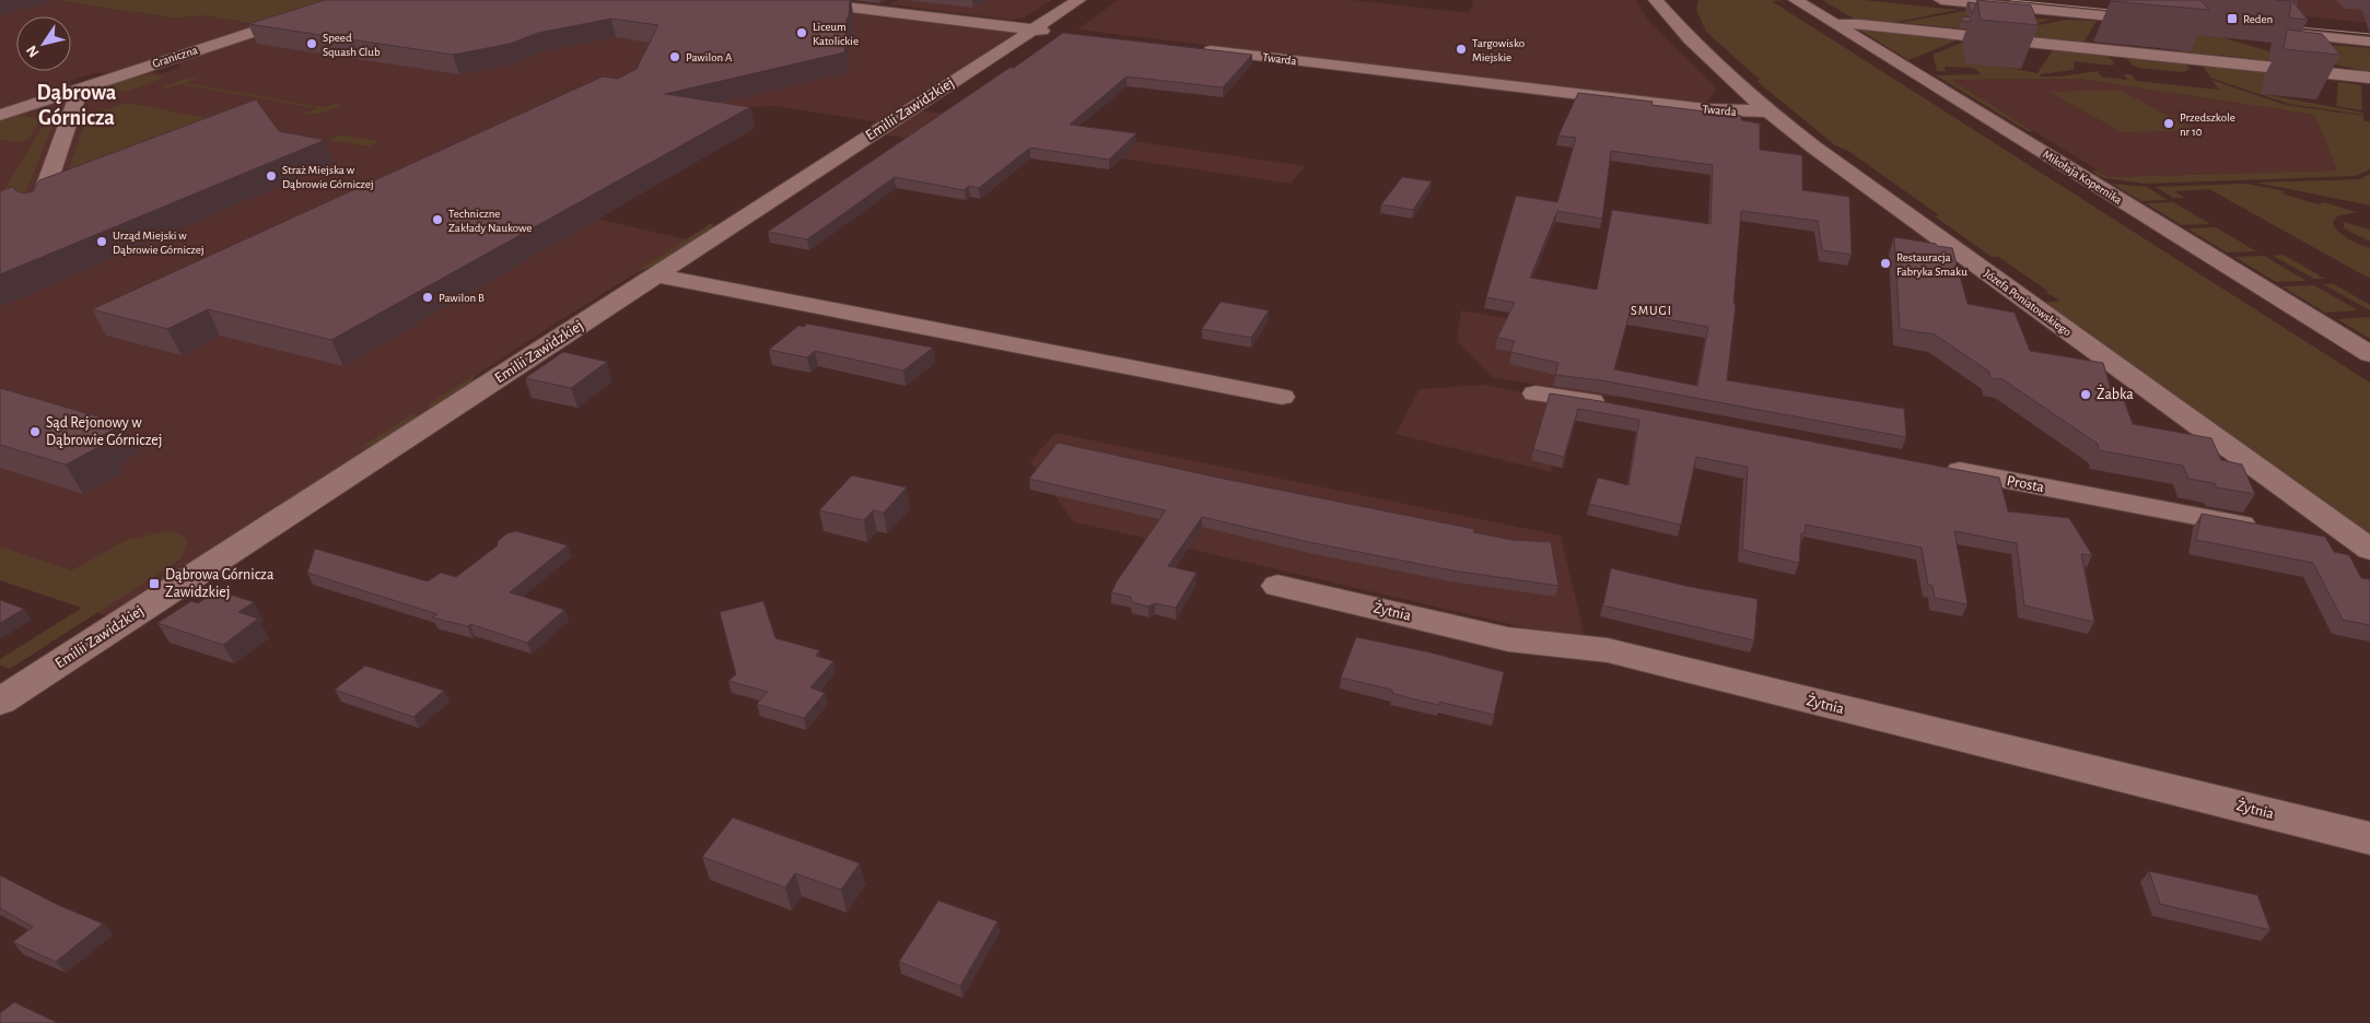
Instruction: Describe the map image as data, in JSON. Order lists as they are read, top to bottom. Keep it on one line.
{"streets":{"street":["Graniczna","Twarda","Emilii Zawidzkiej","Mikołaja Kopernika","Józefa Poniatowskiego","Prosta","Żytnia"]},"crossings":[["Twarda","Józefa Poniatowskiego"]],"districts":["Dąbrowa Górnicza","SMUGI"],"places":{"transit":["Reden","Dąbrowa Górnicza Zawidzkiej"],"other":["Liceum Katolickie","Speed Squash Club","Targowisko Miejskie","Pawilon A","Przedszkole nr 10","Straż Miejska w Dąbrowie Górniczej","Techniczne Zakłady Naukowe","Urząd Miejski w Dąbrowie Górniczej","Restauracja Fabryka Smaku","Pawilon B","Żabka","Sąd Rejonowy w Dąbrowie Górniczej"]},"north":"bottom left"}
